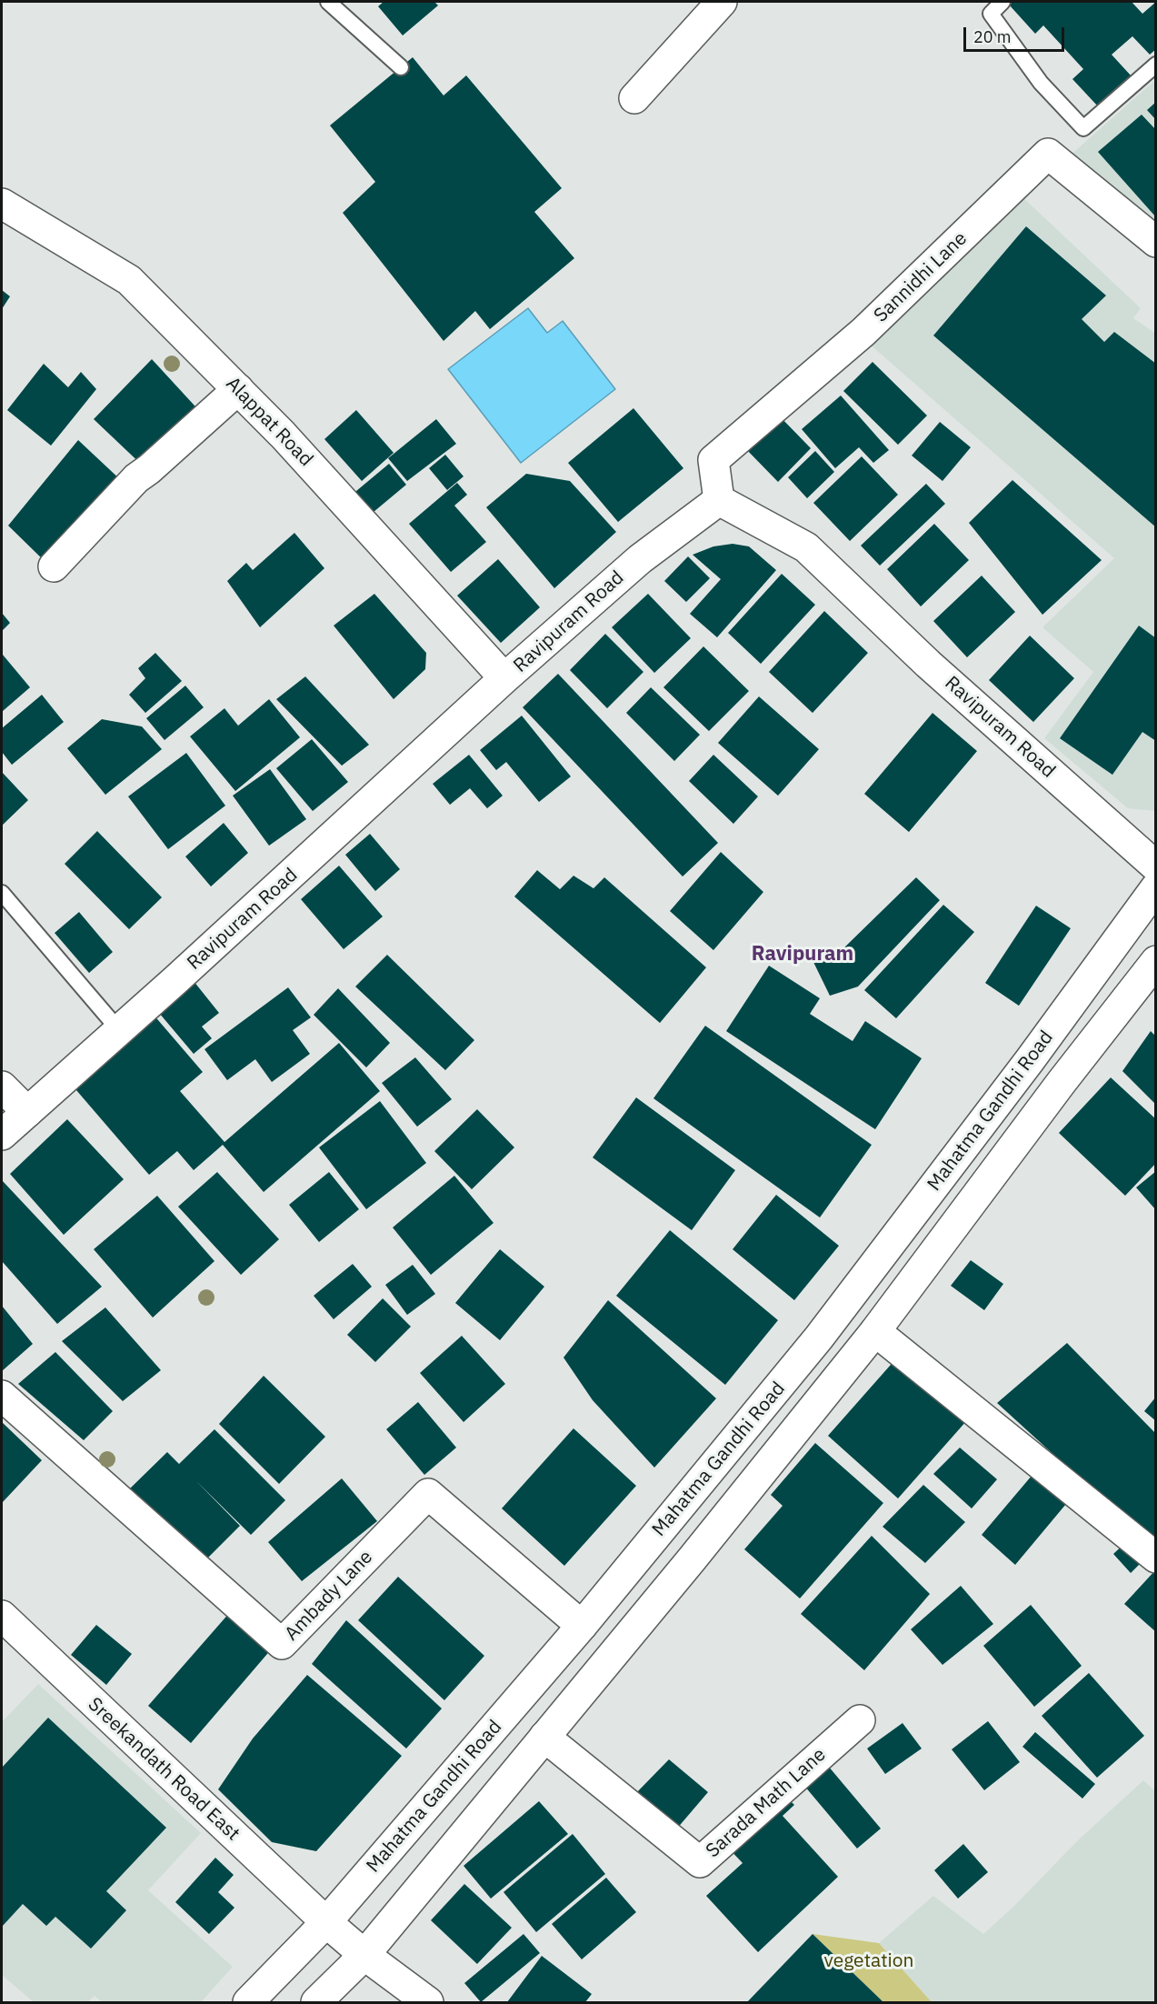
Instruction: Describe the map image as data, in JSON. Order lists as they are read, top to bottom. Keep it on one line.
{"streets":{"main road":["Sannidhi Lane","Alappat Road","Ravipuram Road","Mahatma Gandhi Road","Ambady Lane","Sreekandath Road East","Sarada Math Lane"]},"crossings":[["Sannidhi Lane","Ravipuram Road"],["Alappat Road","Ravipuram Road"],["Mahatma Gandhi Road","Ambady Lane"],["Mahatma Gandhi Road","Sreekandath Road East"],["Mahatma Gandhi Road","Sarada Math Lane"]],"districts":["Ravipuram"],"parks":["vegetation"],"scale_bar":"20 m"}
